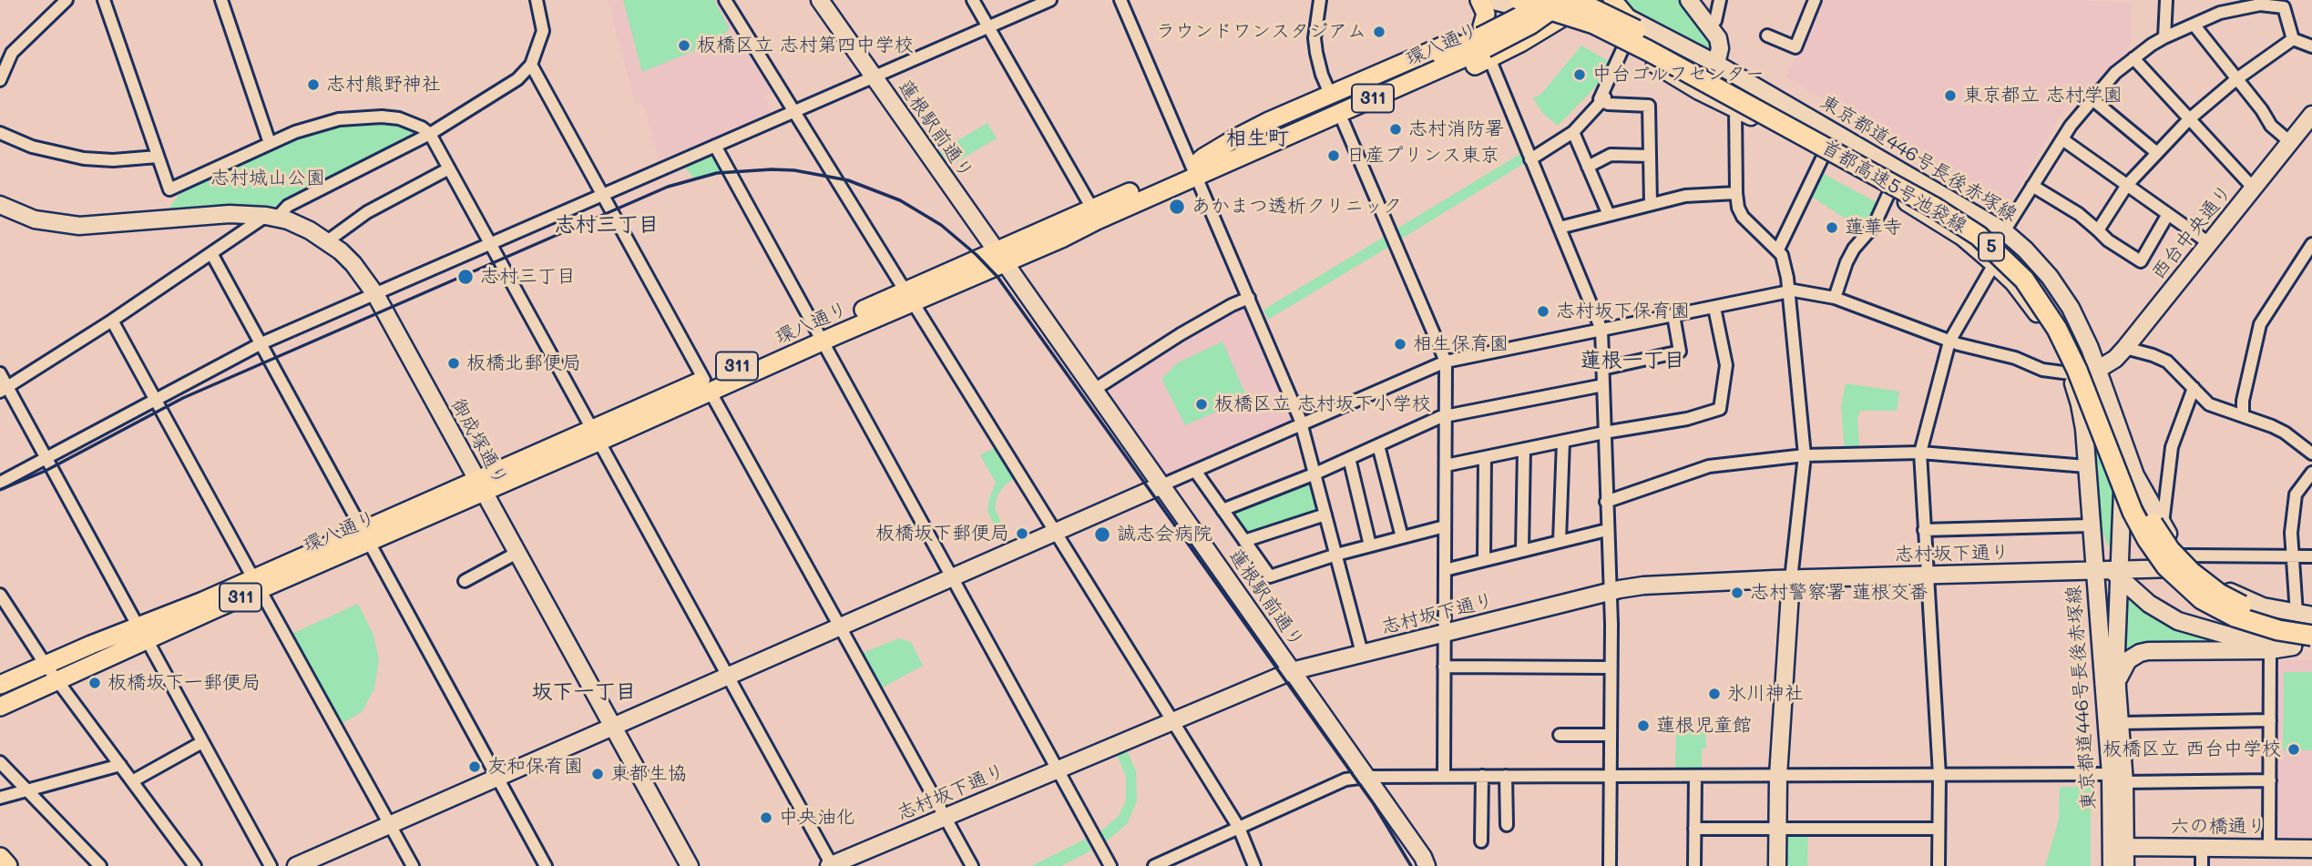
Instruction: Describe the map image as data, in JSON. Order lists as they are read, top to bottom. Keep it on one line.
{"streets":{"highway":["首都高速5号池袋線","5"],"main road":["環八通り","311"],"street":["蓮根駅前通り","東京都道446号長後赤塚線","西台中央通り","御成塚通り","志村坂下通り","六の橋通り"]},"crossings":[["環八通り","蓮根駅前通り"],["環八通り","御成塚通り"],["蓮根駅前通り","志村坂下通り"],["東京都道446号長後赤塚線","首都高速5号池袋線"],["東京都道446号長後赤塚線","西台中央通り"],["東京都道446号長後赤塚線","志村坂下通り"],["東京都道446号長後赤塚線","六の橋通り"]],"districts":["相生町","志村三丁目","蓮根一丁目","坂下一丁目"],"parks":["志村城山公園"],"places":["ラウンドワンスタジアム","板橋区立 志村第四中学校","中台ゴルフセンター","志村熊野神社","東京都立 志村学園","志村消防署","日産プリンス東京","あかまつ透析クリニック","蓮華寺","志村三丁目","志村坂下保育園","相生保育園","板橋北郵便局","板橋区立 志村坂下小学校","板橋坂下郵便局","誠志会病院","志村警察署 蓮根交番","板橋坂下一郵便局","氷川神社","蓮根児童館","板橋区立 西台中学校","友和保育園","東都生協","中央油化"]}
